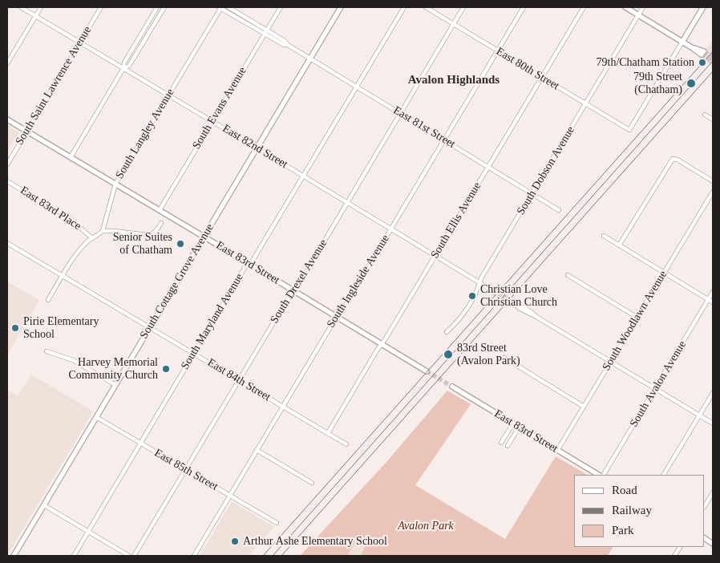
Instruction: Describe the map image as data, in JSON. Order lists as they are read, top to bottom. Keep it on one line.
{"streets":{"main road":["East 83rd Street","South Cottage Grove Avenue"],"street":["East 80th Street","South Saint Lawrence Avenue","South Evans Avenue","East 81st Street","South Langley Avenue","East 82nd Street","South Dobson Avenue","East 83rd Place","South Ellis Avenue","South Drexel Avenue","South Ingleside Avenue","South Woodlawn Avenue","South Maryland Avenue","East 84th Street","South Avalon Avenue","East 85th Street"]},"crossings":[["East 80th Street","South Dobson Avenue"],["East 80th Street","South Ellis Avenue"],["East 80th Street","South Drexel Avenue"],["East 80th Street","South Ingleside Avenue"],["South Saint Lawrence Avenue","East 82nd Street"],["South Saint Lawrence Avenue","East 83rd Street"],["South Evans Avenue","East 81st Street"],["South Evans Avenue","East 82nd Street"],["South Evans Avenue","East 83rd Street"],["East 81st Street","South Langley Avenue"],["East 81st Street","South Dobson Avenue"],["East 81st Street","South Ellis Avenue"],["East 81st Street","South Cottage Grove Avenue"],["East 81st Street","South Drexel Avenue"],["East 81st Street","South Ingleside Avenue"],["East 81st Street","South Maryland Avenue"],["South Langley Avenue","East 82nd Street"],["South Langley Avenue","East 83rd Street"],["East 82nd Street","South Dobson Avenue"],["East 82nd Street","South Ellis Avenue"],["East 82nd Street","South Cottage Grove Avenue"],["East 82nd Street","South Drexel Avenue"],["East 82nd Street","South Ingleside Avenue"],["East 82nd Street","South Maryland Avenue"],["South Ellis Avenue","East 83rd Street"],["South Ellis Avenue","East 84th Street"],["East 83rd Street","South Cottage Grove Avenue"],["East 83rd Street","South Drexel Avenue"],["East 83rd Street","South Ingleside Avenue"],["East 83rd Street","South Woodlawn Avenue"],["East 83rd Street","South Maryland Avenue"],["South Cottage Grove Avenue","East 84th Street"],["South Cottage Grove Avenue","East 85th Street"],["South Drexel Avenue","East 84th Street"],["South Drexel Avenue","East 85th Street"],["South Ingleside Avenue","East 84th Street"],["South Ingleside Avenue","East 85th Street"],["South Maryland Avenue","East 84th Street"],["South Maryland Avenue","East 85th Street"]],"districts":["Avalon Highlands"],"parks":["Avalon Park"],"places":["79th/Chatham Station","79th Street (Chatham)","Senior Suites of Chatham","Christian Love Christian Church","Pirie Elementary School","83rd Street (Avalon Park)","Harvey Memorial Community Church","Arthur Ashe Elementary School"],"legend":["Road","Railway","Park"]}
